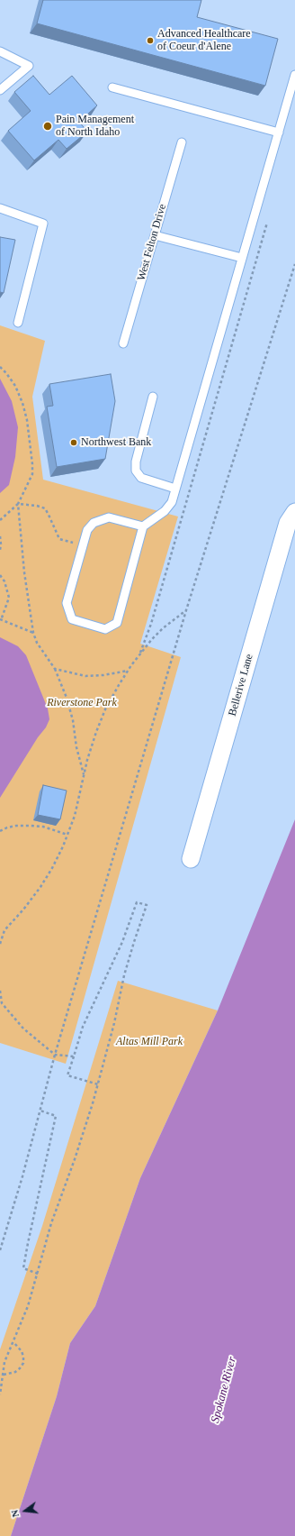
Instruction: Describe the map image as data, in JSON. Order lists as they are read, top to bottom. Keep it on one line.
{"streets":{"street":["Bellerive Lane"],"lane":["West Felton Drive"]},"water":["Spokane River"],"parks":["Riverstone Park","Altas Mill Park"],"places":["Advanced Healthcare of Coeur d'Alene","Pain Management of North Idaho","Northwest Bank"],"north":"left"}
